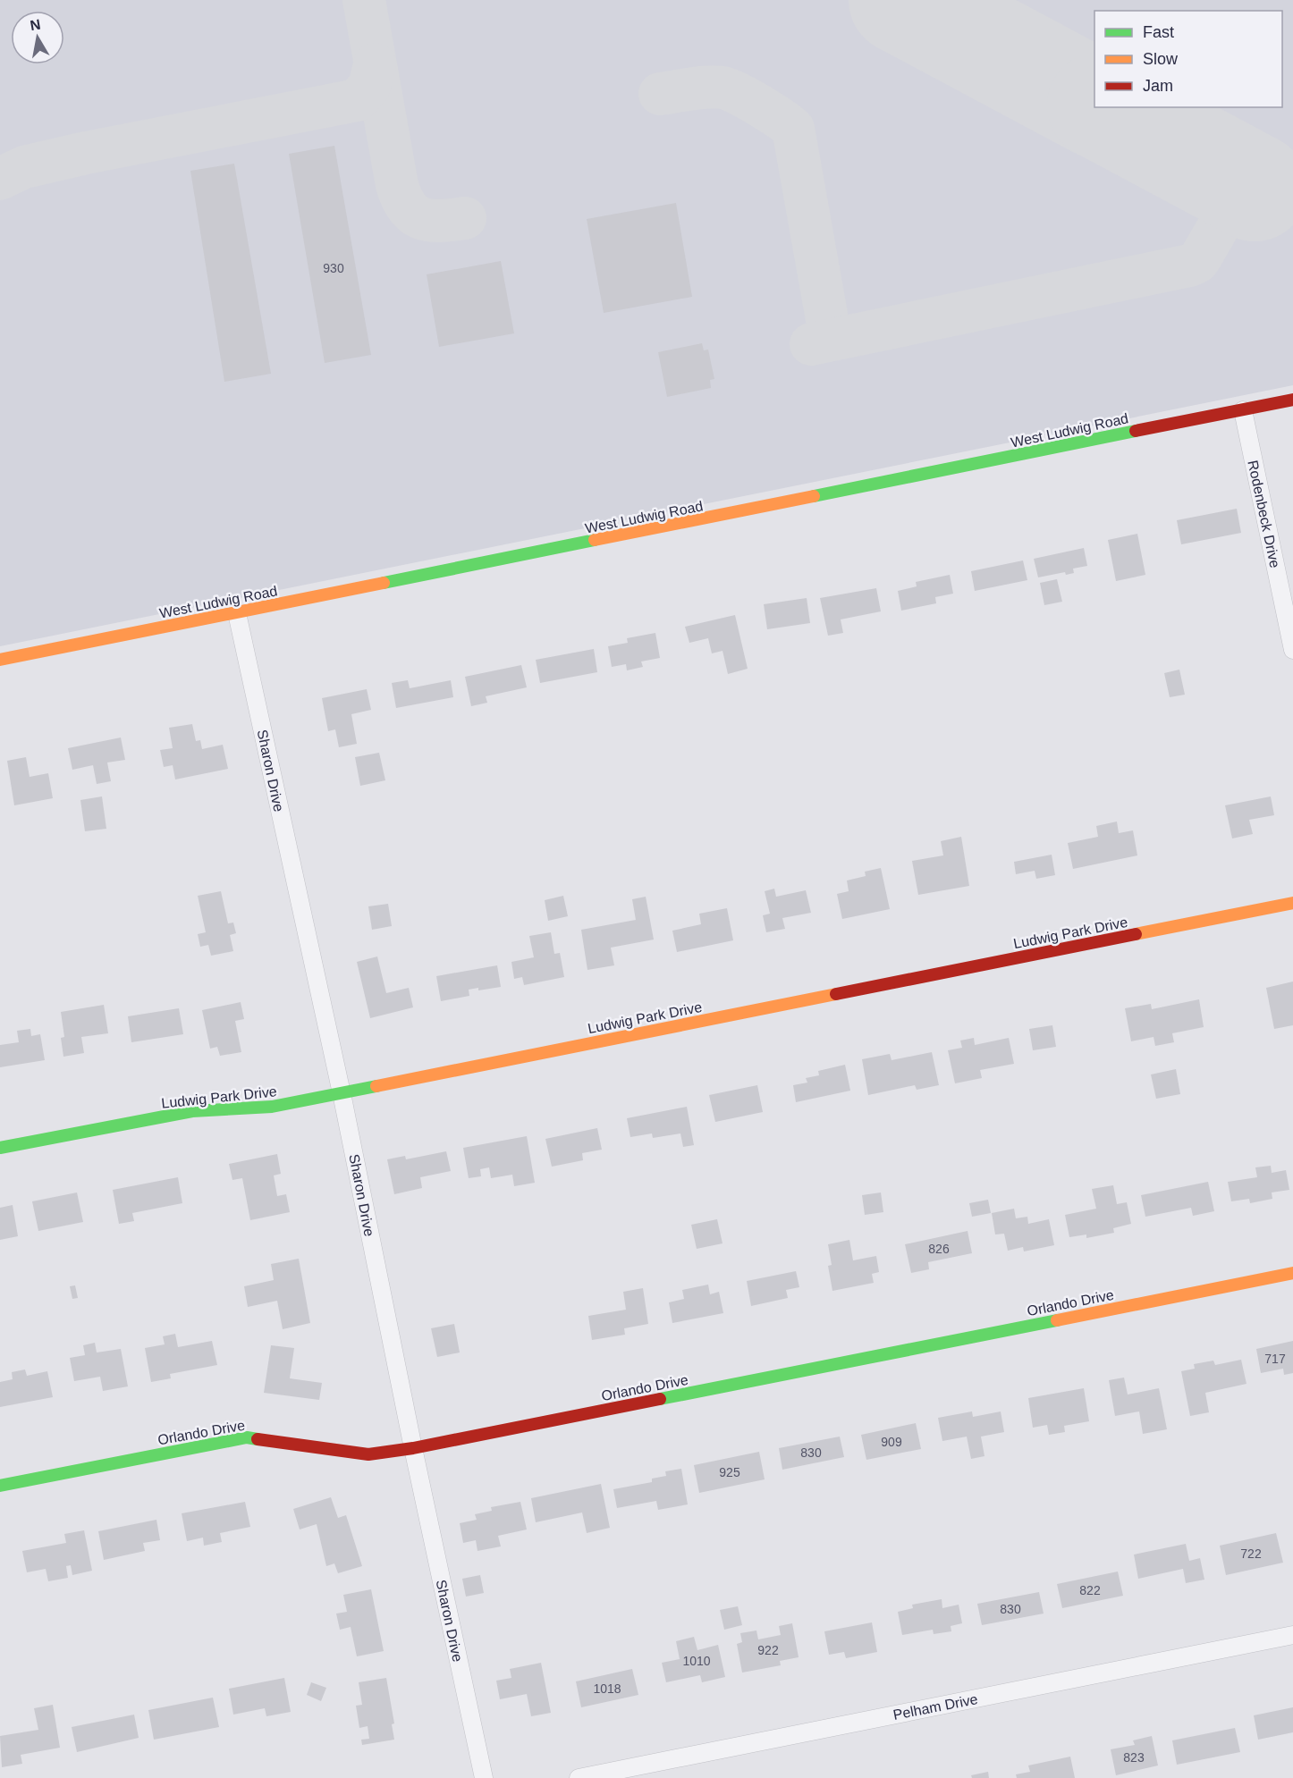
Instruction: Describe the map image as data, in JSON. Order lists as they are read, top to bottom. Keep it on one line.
{"streets":{"street":["West Ludwig Road","Rodenbeck Drive","Sharon Drive","Ludwig Park Drive","Orlando Drive","Pelham Drive"]},"crossings":[["West Ludwig Road","Rodenbeck Drive"],["West Ludwig Road","Sharon Drive"],["Sharon Drive","Ludwig Park Drive"],["Sharon Drive","Orlando Drive"]],"house_numbers":["930","826","717","909","830","925","722","822","830","922","1010","1018","823"],"legend":["Fast","Slow","Jam"],"north":"top"}
